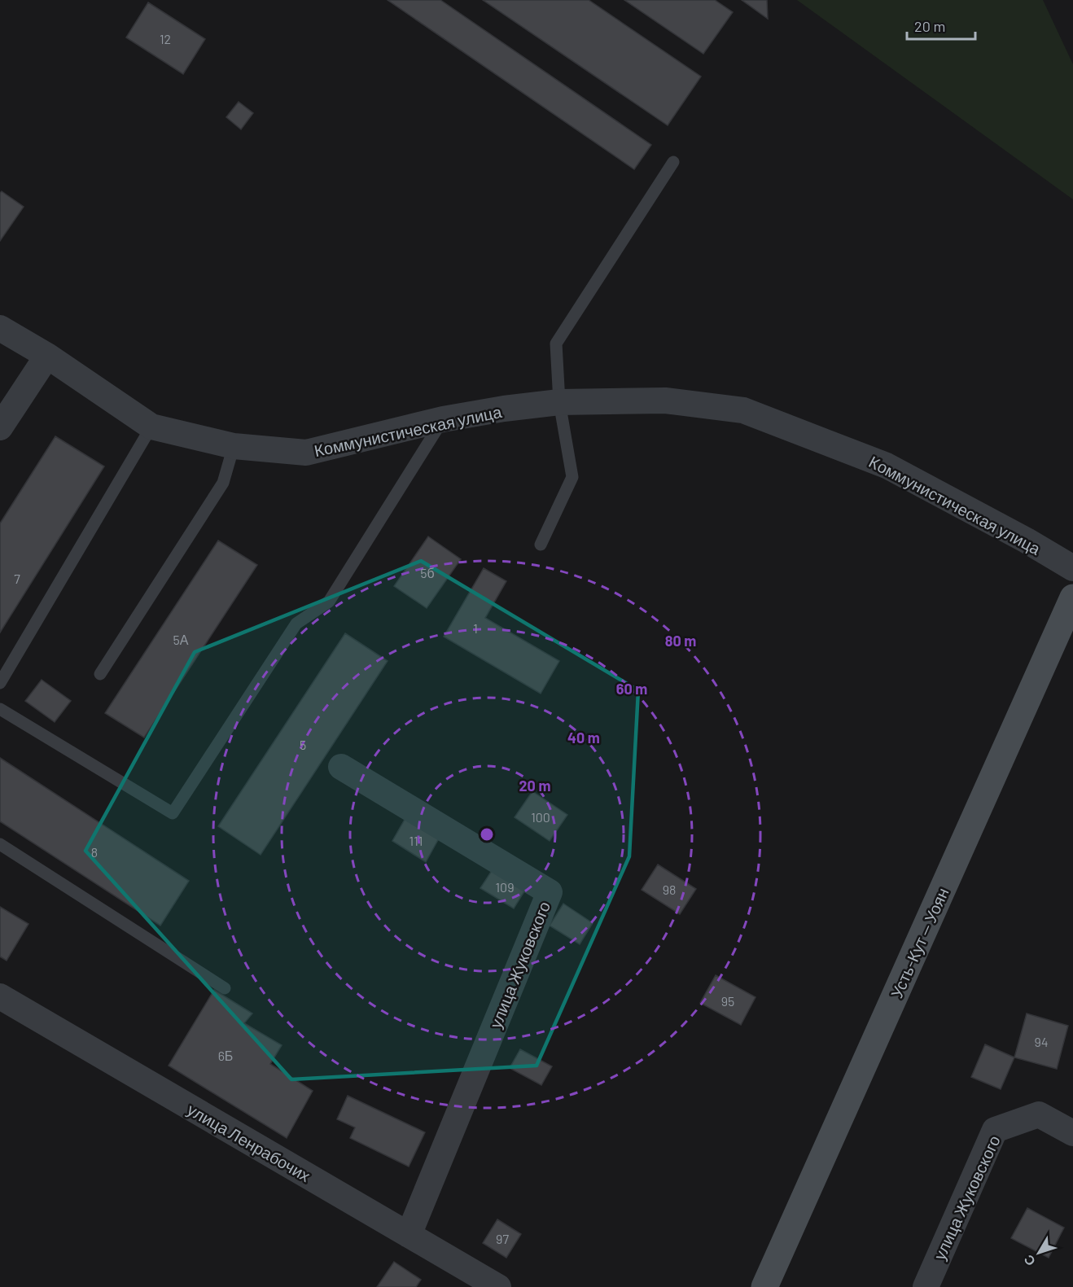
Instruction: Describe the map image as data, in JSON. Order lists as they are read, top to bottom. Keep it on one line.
{"streets":{"main road":["Усть-Кут — Уоян"],"street":["Коммунистическая улица","улица Жуковского","улица Ленрабочих"]},"crossings":[["улица Жуковского","улица Ленрабочих"]],"house_numbers":["12","5б","7","1","5А","5","100","111","8","109","98","95","94","6Б","97"],"scale_bar":"20 m","north":"bottom left","rings":["80 m","60 m","40 m","20 m"]}
